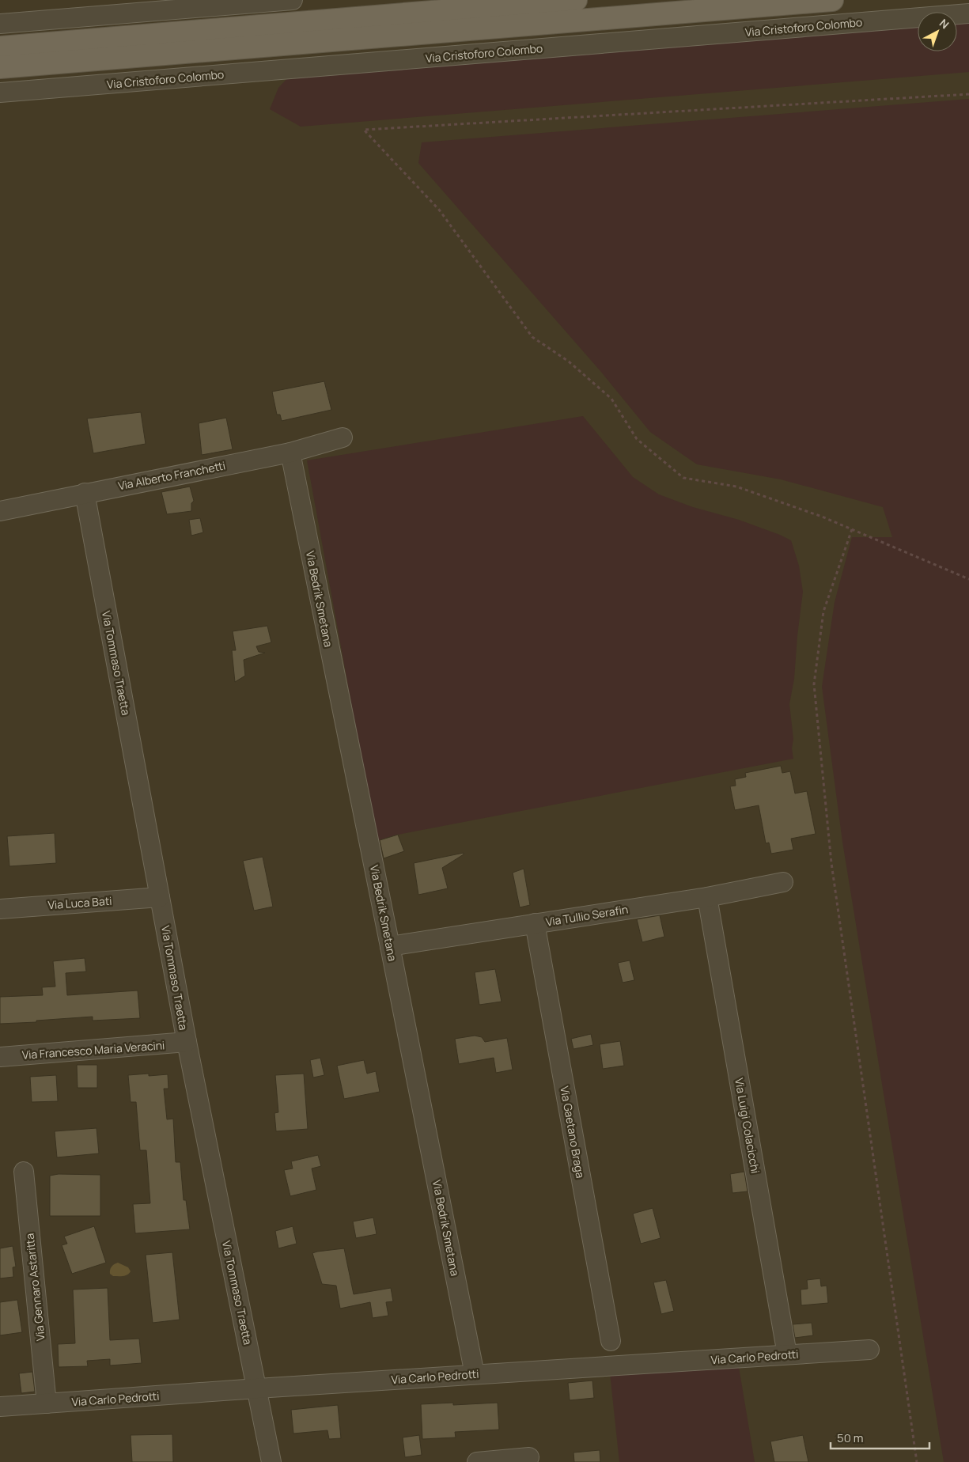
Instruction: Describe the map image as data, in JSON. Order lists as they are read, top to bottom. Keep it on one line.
{"streets":{"street":["Via Cristoforo Colombo","Via Alberto Franchetti","Via Bedrik Smetana","Via Tommaso Traetta","Via Luca Bati","Via Tullio Serafin","Via Francesco Maria Veracini","Via Luigi Colacicchi","Via Gaetano Braga","Via Gennaro Astaritta","Via Carlo Pedrotti"]},"crossings":[["Via Alberto Franchetti","Via Bedrik Smetana"],["Via Alberto Franchetti","Via Tommaso Traetta"],["Via Bedrik Smetana","Via Tullio Serafin"],["Via Bedrik Smetana","Via Carlo Pedrotti"],["Via Tommaso Traetta","Via Luca Bati"],["Via Tommaso Traetta","Via Francesco Maria Veracini"],["Via Tommaso Traetta","Via Carlo Pedrotti"],["Via Tullio Serafin","Via Luigi Colacicchi"],["Via Tullio Serafin","Via Gaetano Braga"],["Via Luigi Colacicchi","Via Carlo Pedrotti"],["Via Gennaro Astaritta","Via Carlo Pedrotti"]],"scale_bar":"50 m","north":"top right"}
